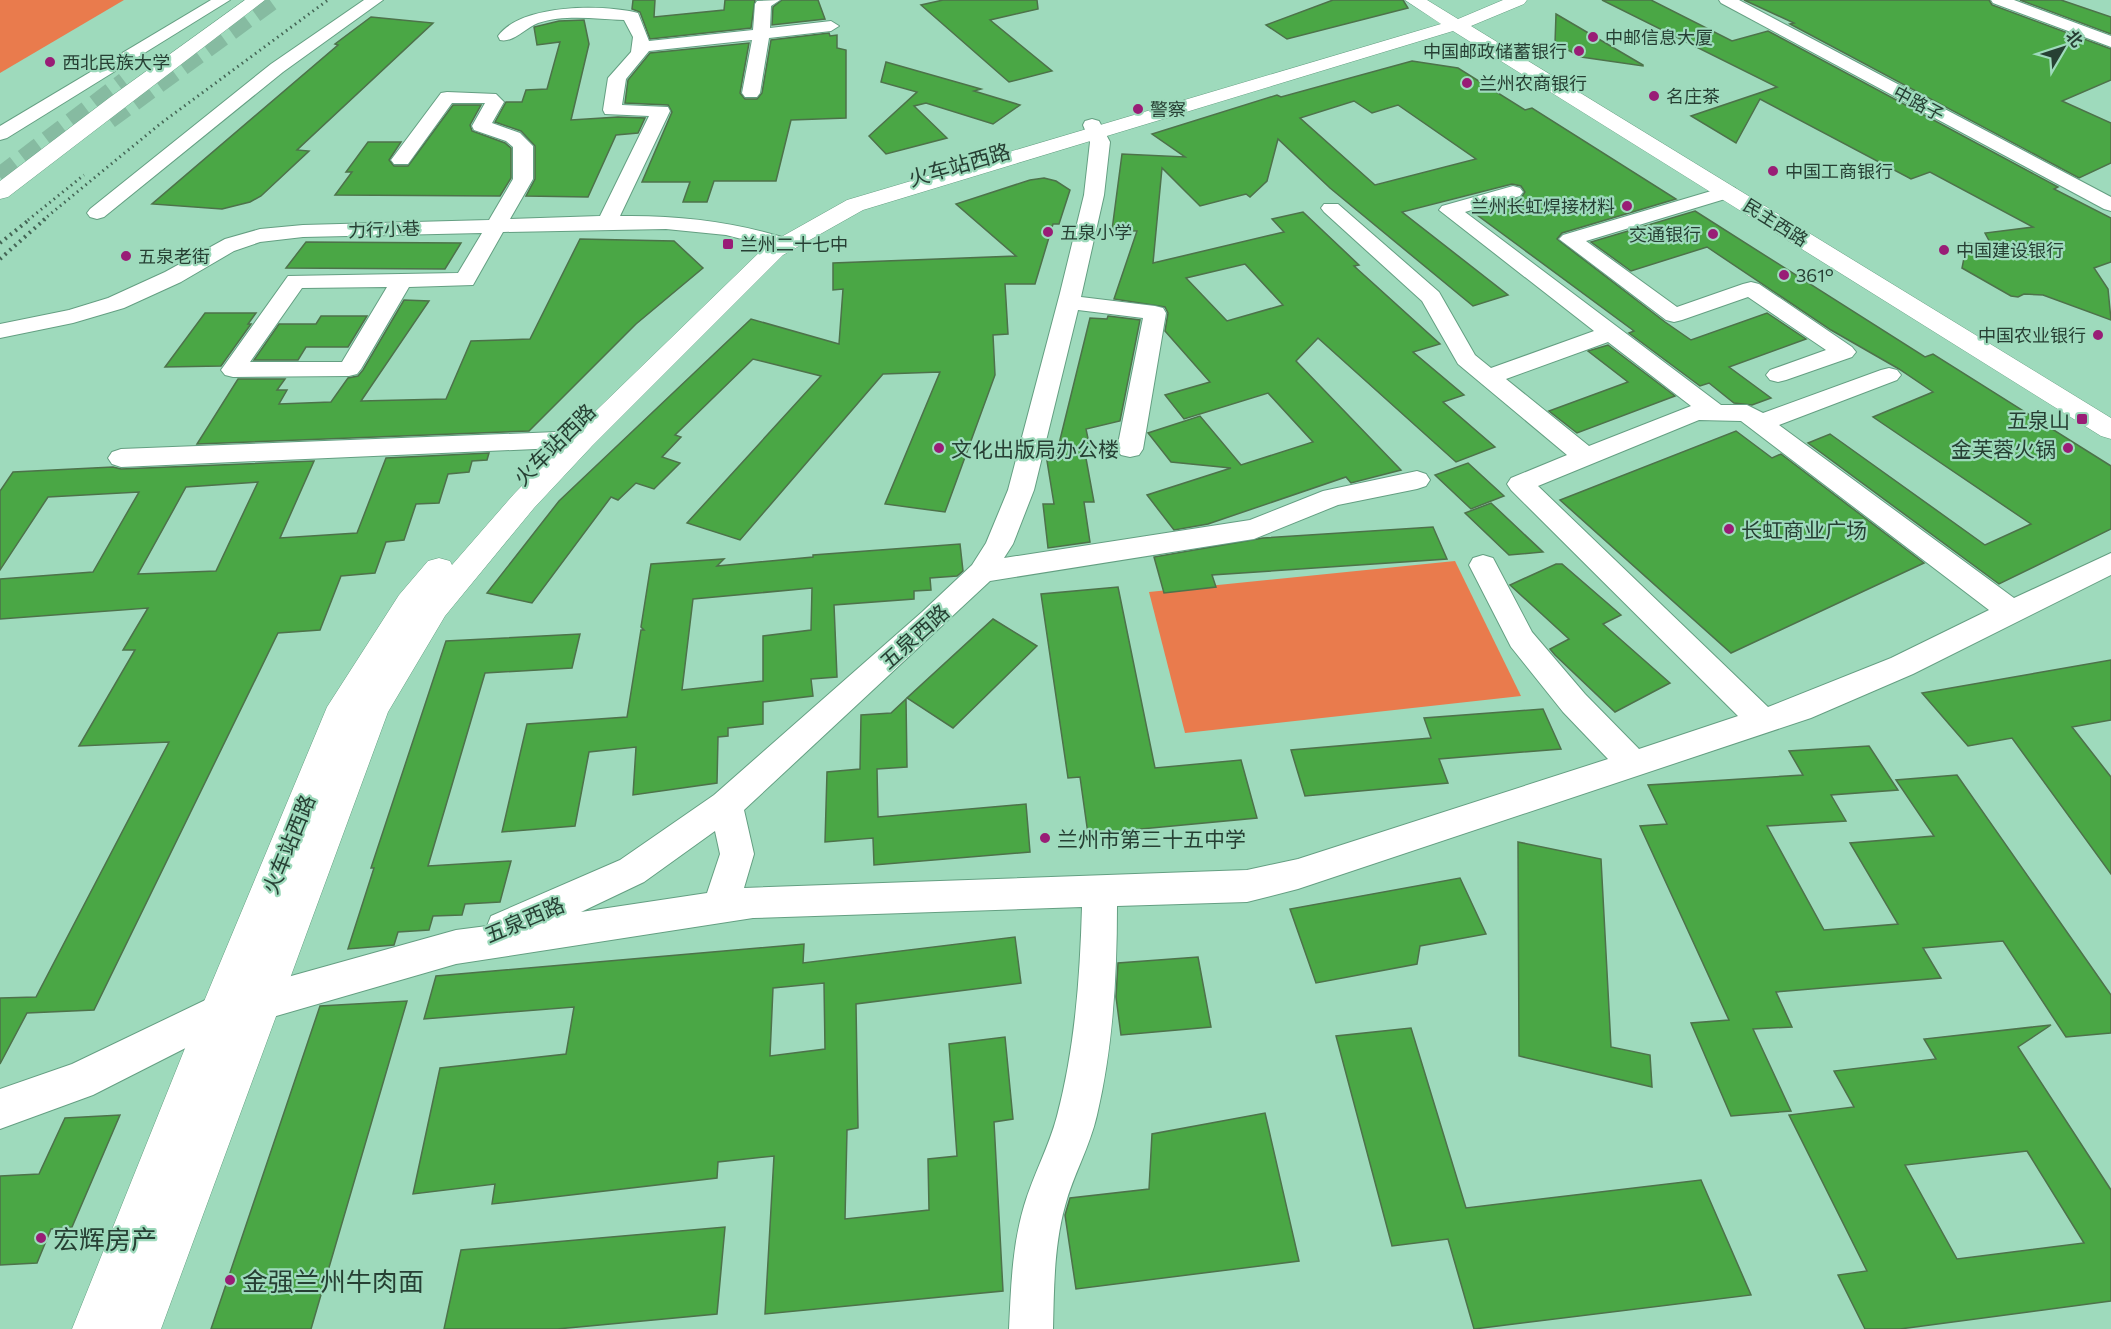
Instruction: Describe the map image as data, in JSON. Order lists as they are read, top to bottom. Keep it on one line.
{"streets":{"main road":["火车站西路","民主西路"],"street":["中路子","力行小巷","五泉西路"]},"crossings":[["火车站西路","民主西路"],["火车站西路","力行小巷"],["火车站西路","五泉西路"]],"places":{"other":["中邮信息大厦","中国邮政储蓄银行","西北民族大学","兰州农商银行","名庄茶","警察","中国工商银行","兰州长虹焊接材料","五泉小学","交通银行","中国建设银行","五泉老街","361°","中国农业银行","文化出版局办公楼","金芙蓉火锅","长虹商业广场","兰州市第三十五中学","宏辉房产","金强兰州牛肉面"],"transit":["兰州二十七中","五泉山"]},"north":"top right"}
